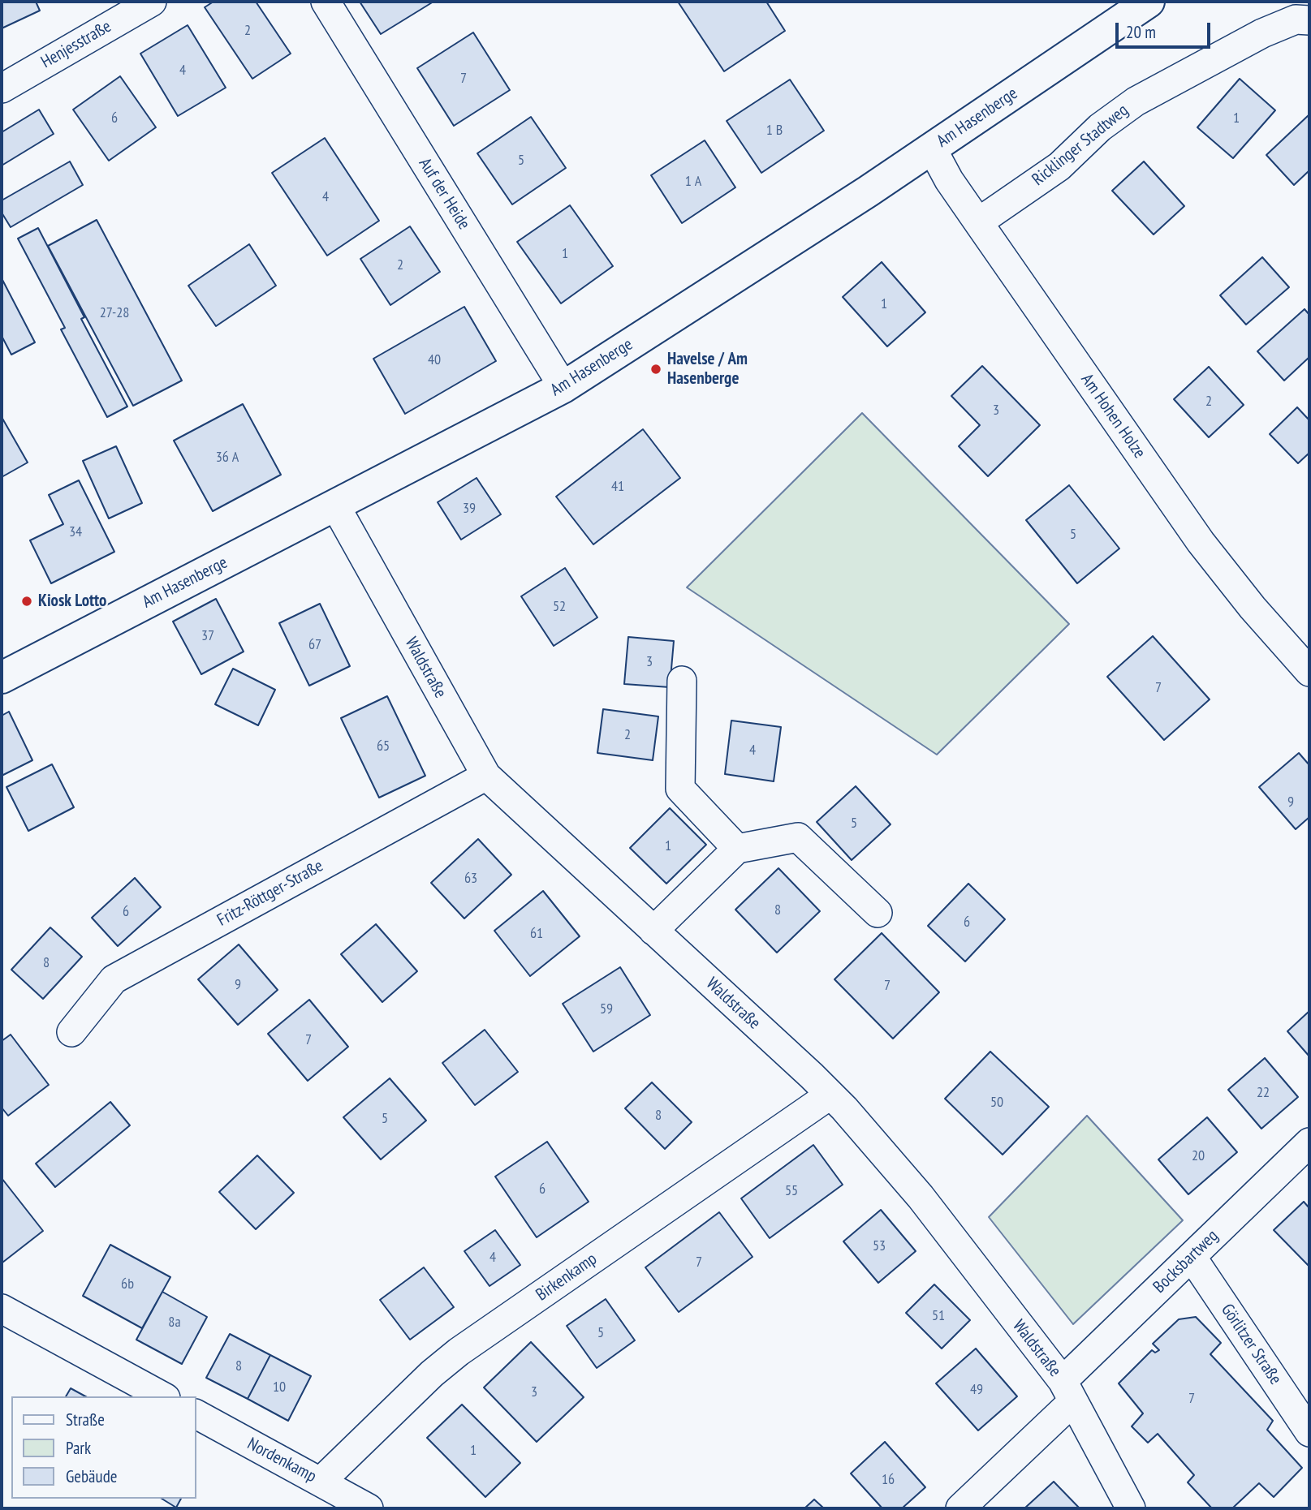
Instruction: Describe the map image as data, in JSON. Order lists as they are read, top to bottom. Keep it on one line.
{"streets":{"street":["Henjesstraße","Am Hasenberge","Ricklinger Stadtweg","Auf der Heide","Am Hohen Holze","Waldstraße","Fritz-Röttger-Straße","Bocksbartweg","Birkenkamp","Görlitzer Straße","Nordenkamp"]},"crossings":[["Am Hasenberge","Auf der Heide"],["Am Hasenberge","Am Hohen Holze"],["Am Hasenberge","Waldstraße"],["Ricklinger Stadtweg","Am Hohen Holze"],["Waldstraße","Fritz-Röttger-Straße"],["Waldstraße","Bocksbartweg"],["Waldstraße","Birkenkamp"],["Bocksbartweg","Görlitzer Straße"],["Birkenkamp","Nordenkamp"]],"places":["Havelse / Am Hasenberge","Kiosk Lotto"],"house_numbers":["2","4","7","6","1","1 B","5","1 A","4","1","2","1","27-28","40","2","3","36 A","41","39","34","5","52","37","67","3","7","2","65","4","9","5","1","63","8","6","6","61","8","9","7","59","7","22","50","8","5","20","6","55","53","4","7","6b","51","8a","5","8","10","49","3","7","1","16"],"legend":["Straße","Park","Gebäude"],"scale_bar":"20 m"}
